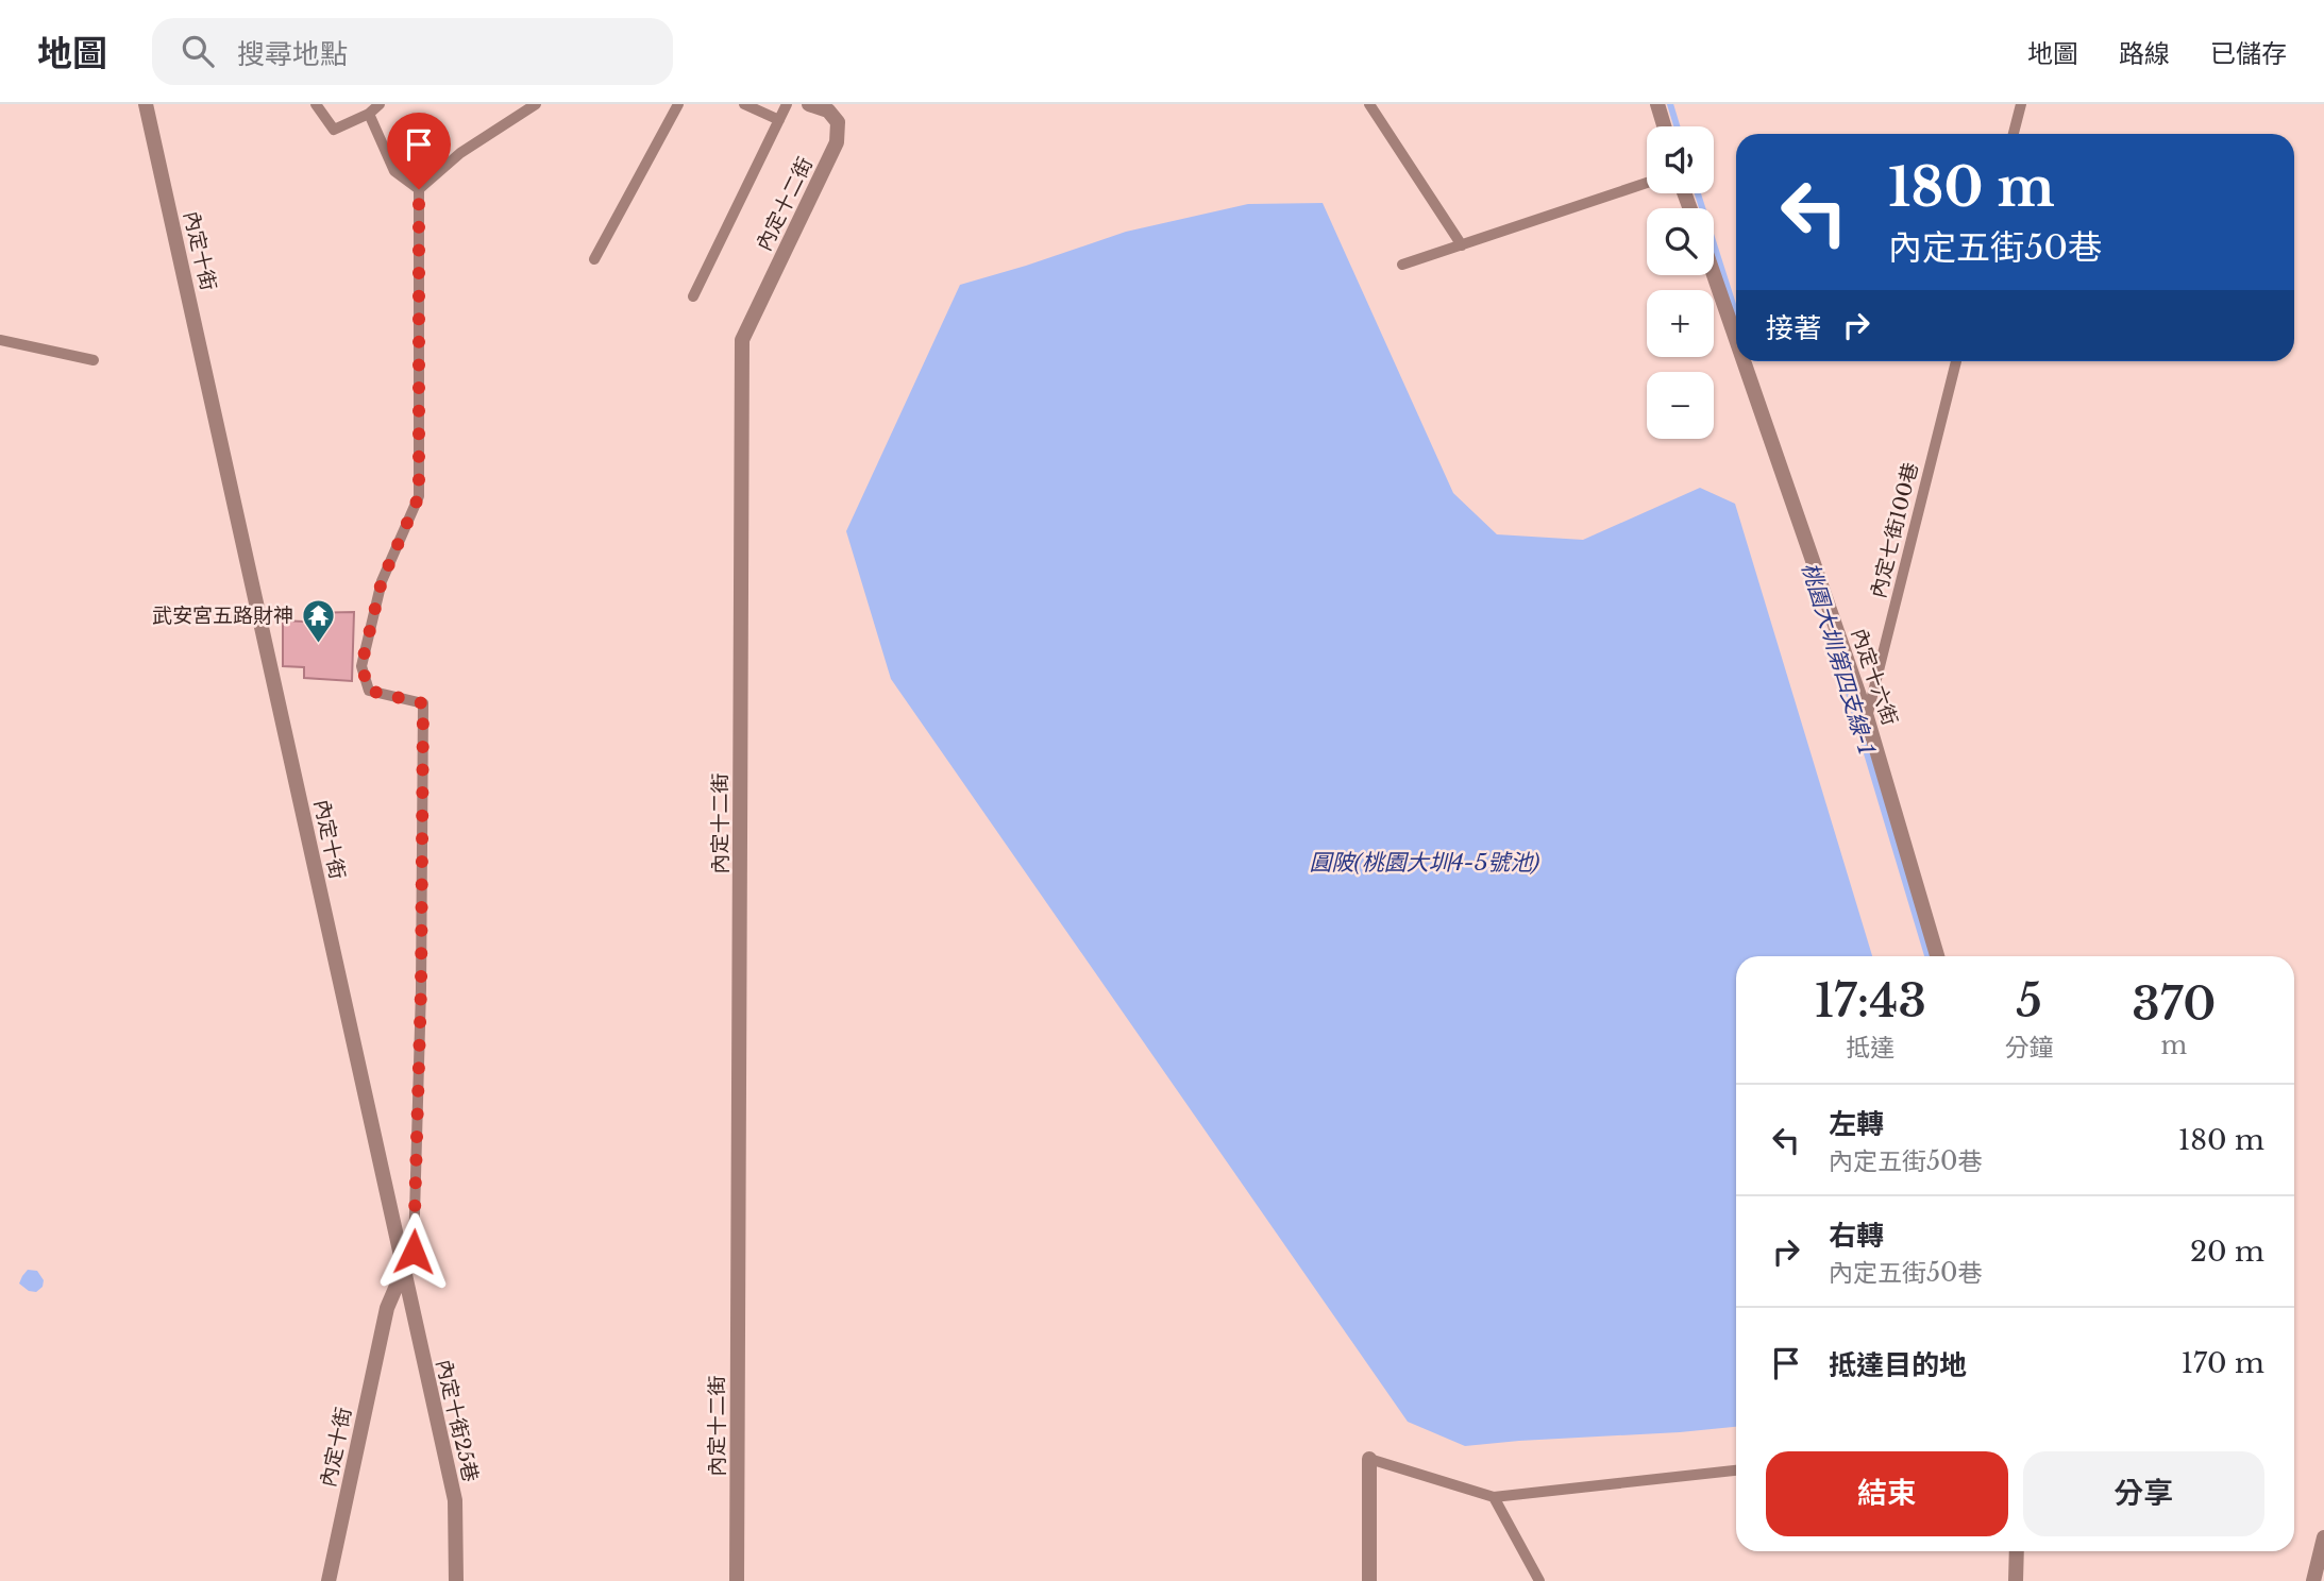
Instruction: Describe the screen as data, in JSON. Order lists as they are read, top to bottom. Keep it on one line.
{"streets":{"street":["內定十二街","內定十街","內定十六街","內定十街25巷"],"lane":["內定七街100巷"]},"crossings":[["內定十街","內定十街25巷"],["內定七街100巷","內定十六街"]],"water":["桃園大圳第四支線-1","圓陂(桃園大圳4-5號池)"],"places":{"temple":["武安宮五路財神"]},"page":{"header":"地圖","search":"搜尋地點","nav":["地圖","路線","已儲存"],"map_buttons":["+","−"],"turn":["180 m","內定五街50巷"],"then":"接著","eta":["17:43","抵達","5","分鐘","370","m"],"list":[{"name":"左轉","note":"內定五街50巷","value":"180 m"},{"name":"右轉","note":"內定五街50巷","value":"20 m"},{"name":"抵達目的地","value":"170 m"}],"buttons":["結束","分享"]}}
